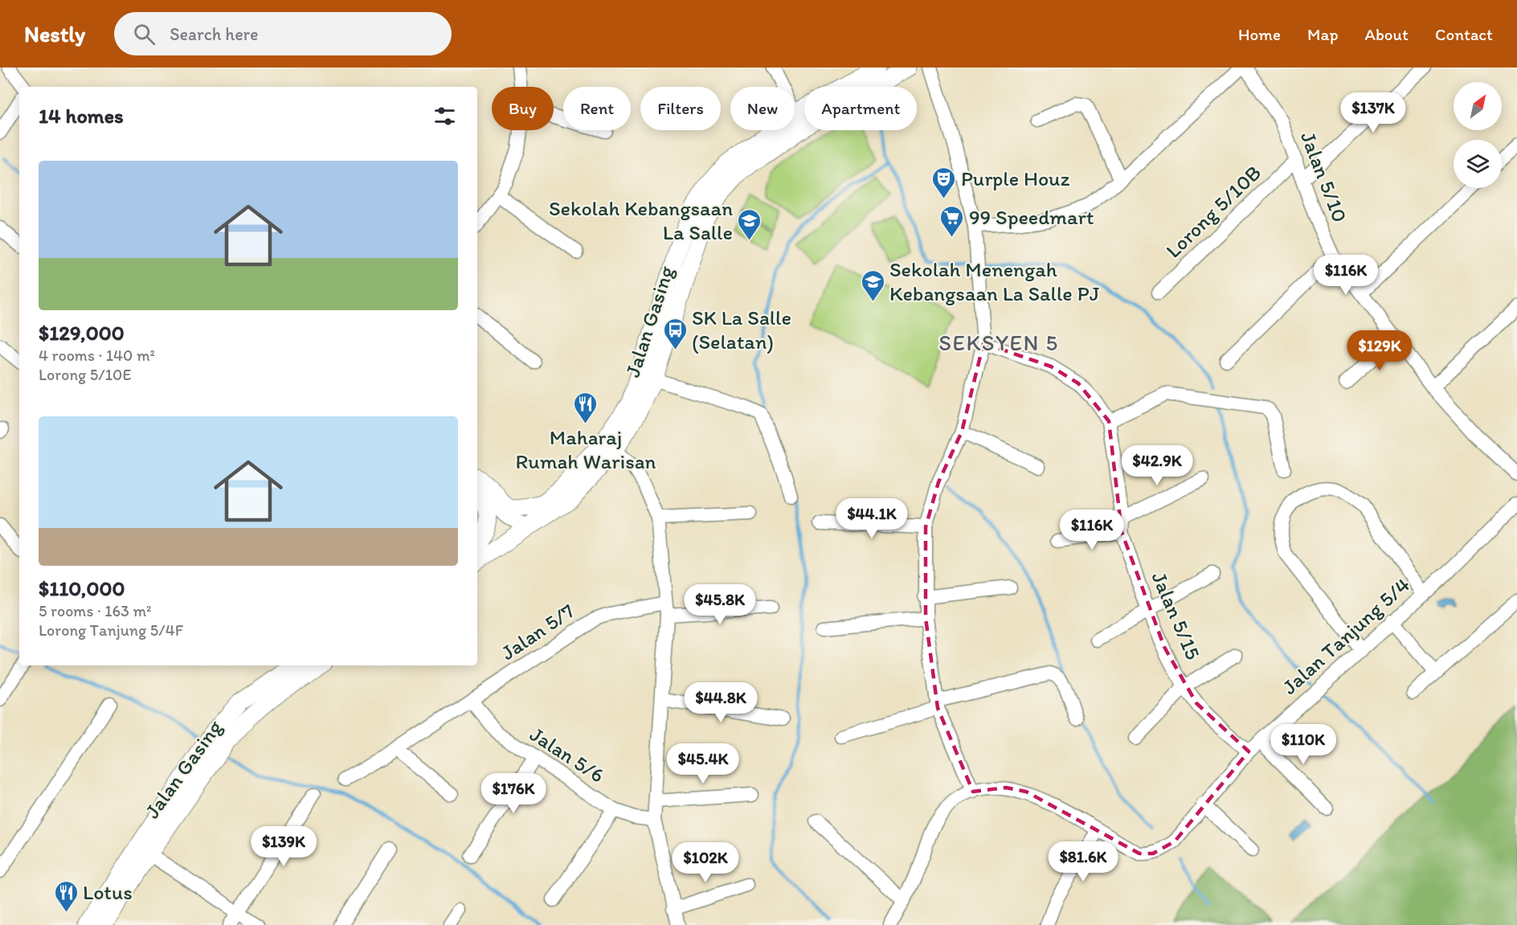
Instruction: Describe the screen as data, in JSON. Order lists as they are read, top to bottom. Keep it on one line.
{"streets":{"main road":["Jalan Gasing"],"street":["Jalan 5/10","Lorong 5/10B","Jalan 5/15","Jalan 5/7","Jalan Tanjung 5/4","Jalan 5/6"]},"crossings":[["Jalan 5/10","Lorong 5/10B"],["Jalan 5/15","Jalan Tanjung 5/4"],["Jalan 5/7","Jalan 5/6"]],"districts":["SEKSYEN 5"],"places":{"theatre":["Purple Houz"],"supermarket":["99 Speedmart"],"school or university":["Sekolah Kebangsaan La Salle","Sekolah Menengah Kebangsaan La Salle PJ"],"bus stop":["SK La Salle (Selatan)"],"restaurant":["Maharaj Rumah Warisan","Lotus"]},"north":"top right","page":{"header":"Nestly","search":"Search here","nav":["Home","Map","About","Contact"],"chip":["Buy","Rent","Filters","New","Apartment"],"heading":"14 homes","price":["$137K","$116K","$129K","$42.9K","$44.1K","$116K","$45.8K","$44.8K","$110K","$45.4K","$176K","$139K","$81.6K","$102K"],"list":[{"name":"$129,000","note":"4 rooms · 140 m² · Lorong 5/10E"},{"name":"$110,000","note":"5 rooms · 163 m² · Lorong Tanjung 5/4F"}]}}
